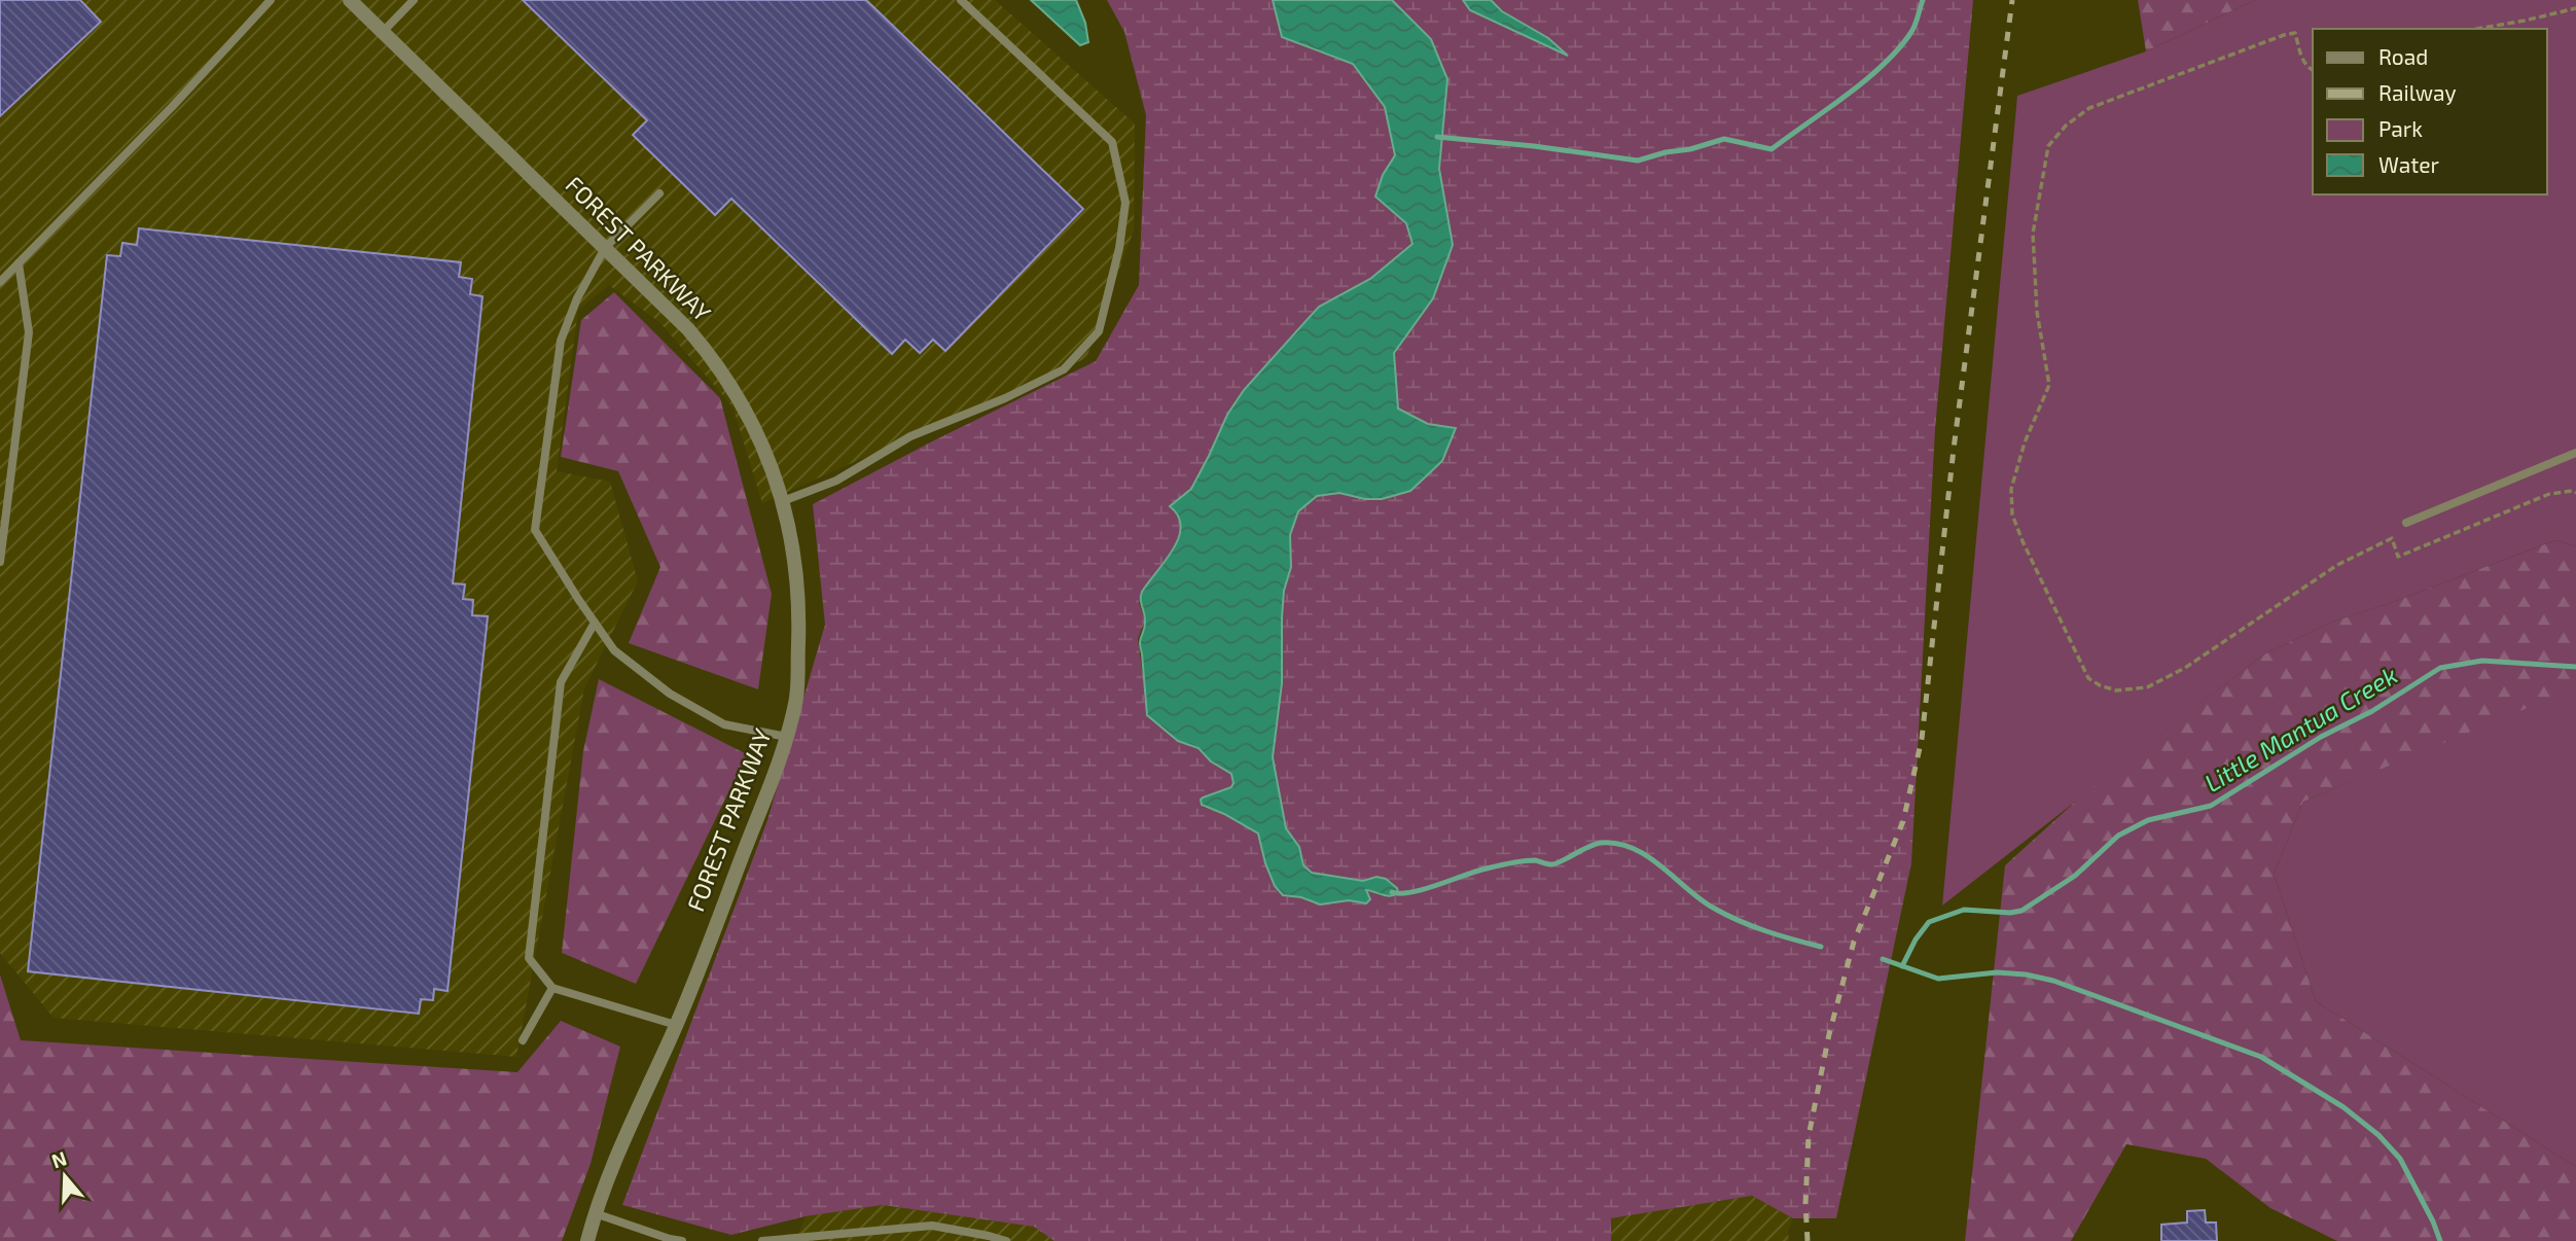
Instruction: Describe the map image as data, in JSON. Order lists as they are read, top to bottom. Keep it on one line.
{"streets":{"street":["FOREST PARKWAY"]},"water":["Little Mantua Creek"],"legend":["Road","Railway","Park","Water"],"north":"top"}
